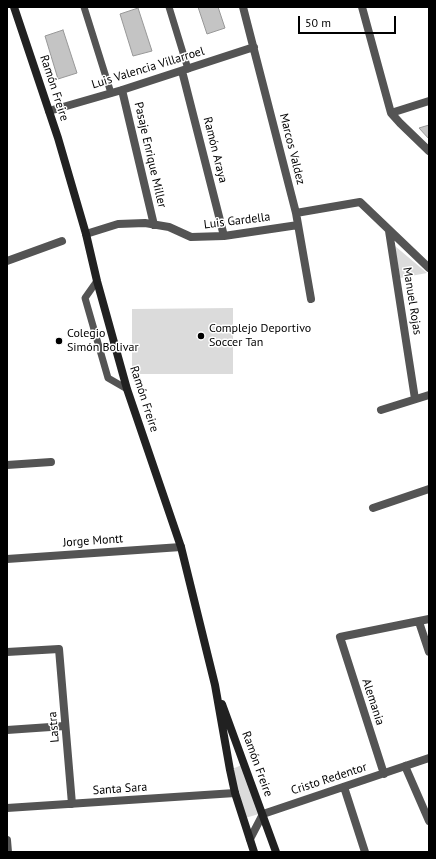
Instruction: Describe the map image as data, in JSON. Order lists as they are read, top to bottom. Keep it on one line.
{"streets":{"main road":["Ramón Freire"],"street":["Luis Valencia Villarroel","Marcos Valdez","Ramón Araya","Pasaje Enrique Miller","Luis Gardella","Manuel Rojas","Jorge Montt","Alemania","Lastra","Cristo Redentor","Santa Sara"]},"crossings":[["Luis Valencia Villarroel","Ramón Freire"],["Luis Valencia Villarroel","Marcos Valdez"],["Luis Valencia Villarroel","Ramón Araya"],["Luis Valencia Villarroel","Pasaje Enrique Miller"],["Ramón Freire","Luis Gardella"],["Ramón Freire","Jorge Montt"],["Ramón Freire","Cristo Redentor"],["Ramón Freire","Santa Sara"],["Marcos Valdez","Luis Gardella"],["Ramón Araya","Luis Gardella"],["Pasaje Enrique Miller","Luis Gardella"],["Alemania","Cristo Redentor"],["Lastra","Santa Sara"]],"places":["Complejo Deportivo Soccer Tan","Colegio Simón Bolivar"],"scale_bar":"50 m"}
